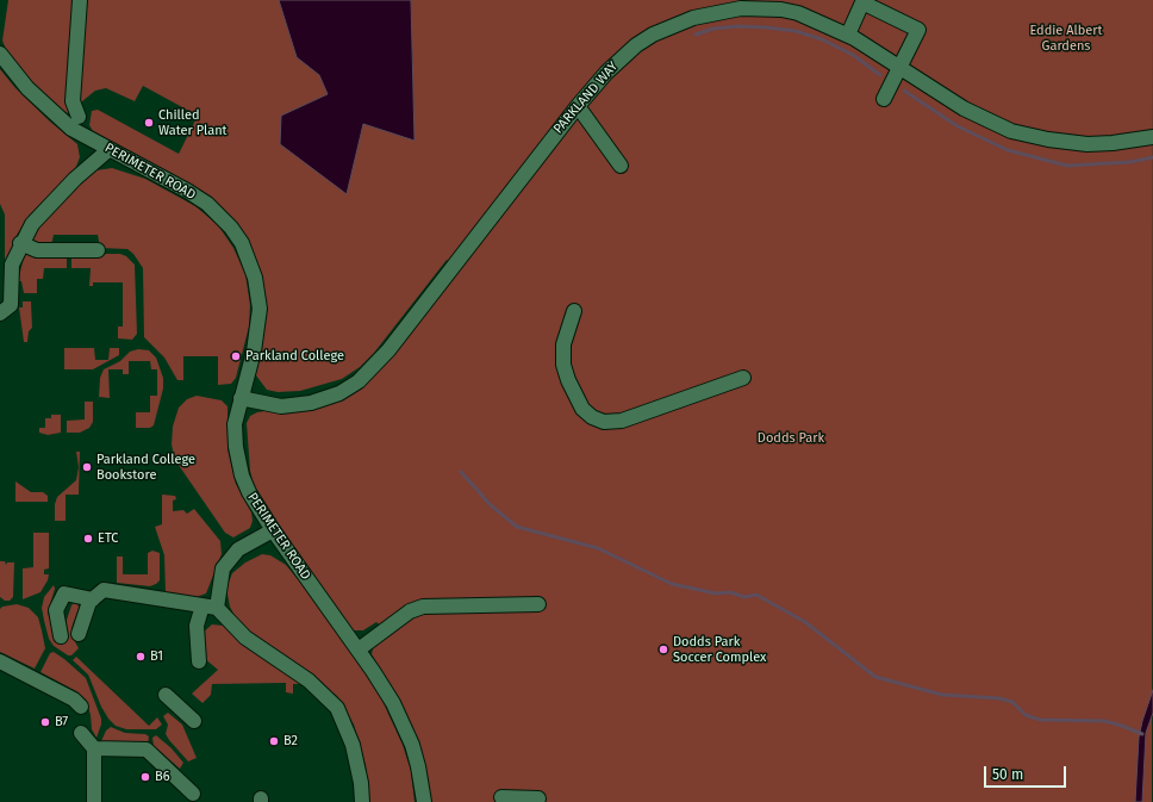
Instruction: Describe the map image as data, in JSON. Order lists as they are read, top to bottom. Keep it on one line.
{"streets":{"street":["PARKLAND WAY","PERIMETER ROAD"]},"crossings":[["PARKLAND WAY","PERIMETER ROAD"]],"parks":["Eddie Albert Gardens","Dodds Park"],"places":["Chilled Water Plant","Parkland College","Parkland College Bookstore","ETC","Dodds Park Soccer Complex","B1","B7","B2","B6"],"scale_bar":"50 m"}
